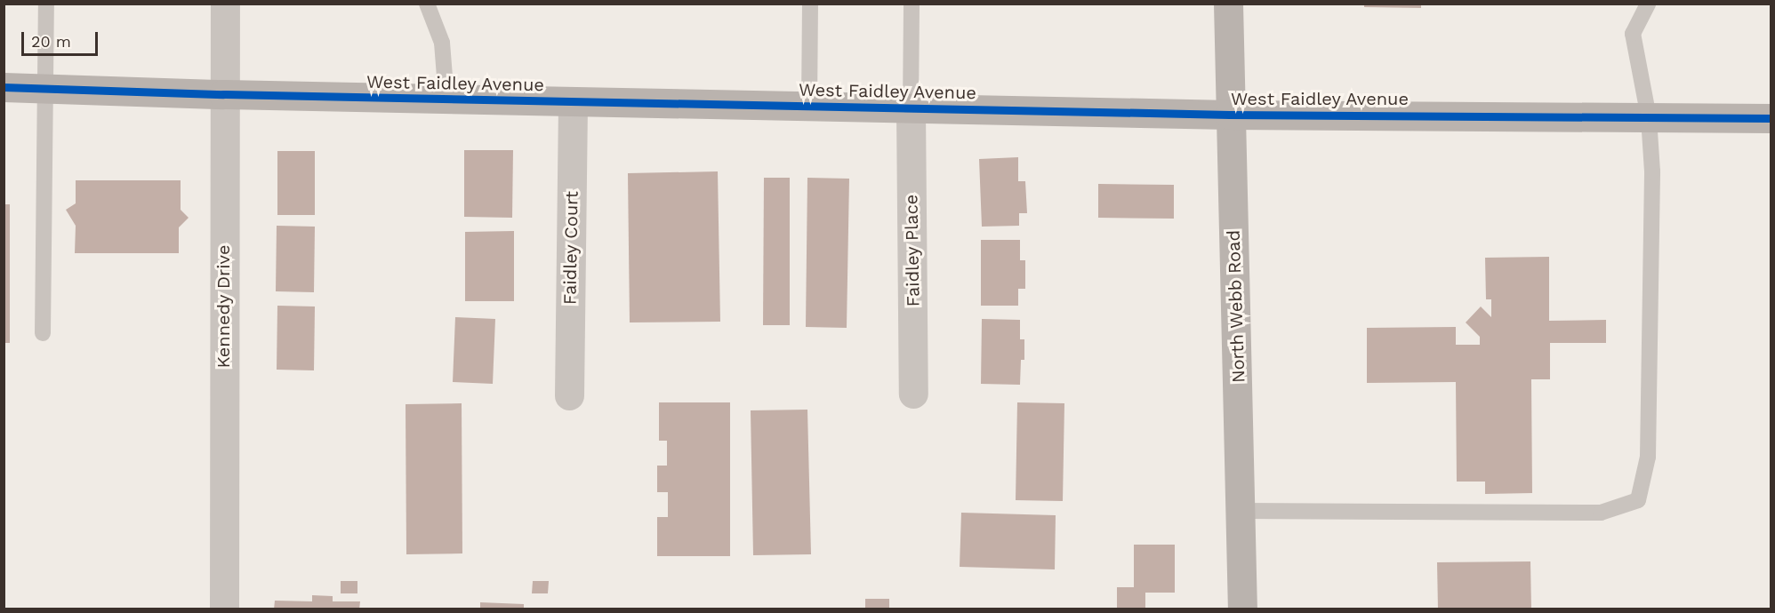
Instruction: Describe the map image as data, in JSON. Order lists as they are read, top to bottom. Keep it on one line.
{"streets":{"street":["West Faidley Avenue","Faidley Court","Faidley Place","Kennedy Drive","North Webb Road"]},"crossings":[["West Faidley Avenue","Faidley Court"],["West Faidley Avenue","Faidley Place"],["West Faidley Avenue","Kennedy Drive"],["West Faidley Avenue","North Webb Road"]],"scale_bar":"20 m"}
